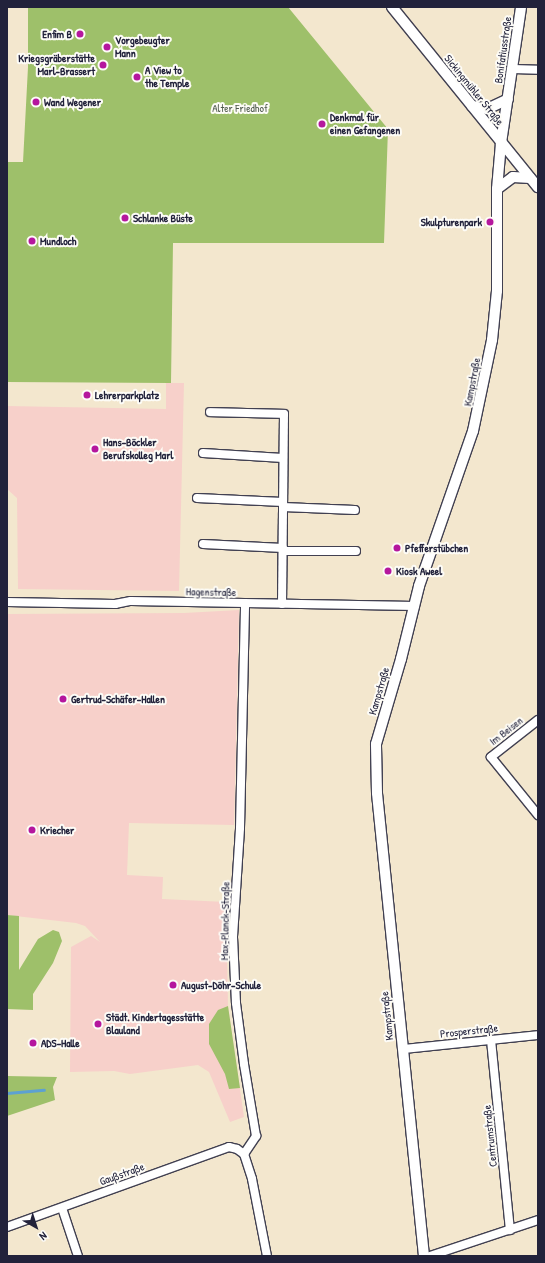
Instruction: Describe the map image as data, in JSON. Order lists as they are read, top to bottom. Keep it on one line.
{"streets":{"street":["Bonifatiusstraße","Sickingmühler Straße","Kampstraße","Hagenstraße","Im Beisen","Max-Planck-Straße","Prosperstraße","Centrumstraße","Gaußstraße"]},"crossings":[["Bonifatiusstraße","Sickingmühler Straße"],["Bonifatiusstraße","Kampstraße"],["Sickingmühler Straße","Kampstraße"],["Kampstraße","Hagenstraße"],["Kampstraße","Prosperstraße"],["Hagenstraße","Max-Planck-Straße"],["Max-Planck-Straße","Gaußstraße"],["Prosperstraße","Centrumstraße"]],"parks":["Alter Friedhof"],"places":["Enfim B","Vorgebeugter Mann","Kriegsgräberstätte Marl-Brassert","A View to the Temple","Wand Wegener","Denkmal für einen Gefangenen","Schlanke Büste","Skulpturenpark","Mundloch","Lehrerparkplatz","Hans-Böckler Berufskolleg Marl","Pfefferstübchen","Kiosk Aweel","Gertrud-Schäfer-Hallen","Kriecher","August-Döhr-Schule","Städt. Kindertagesstätte Blauland","ADS-Halle"],"north":"bottom right"}
